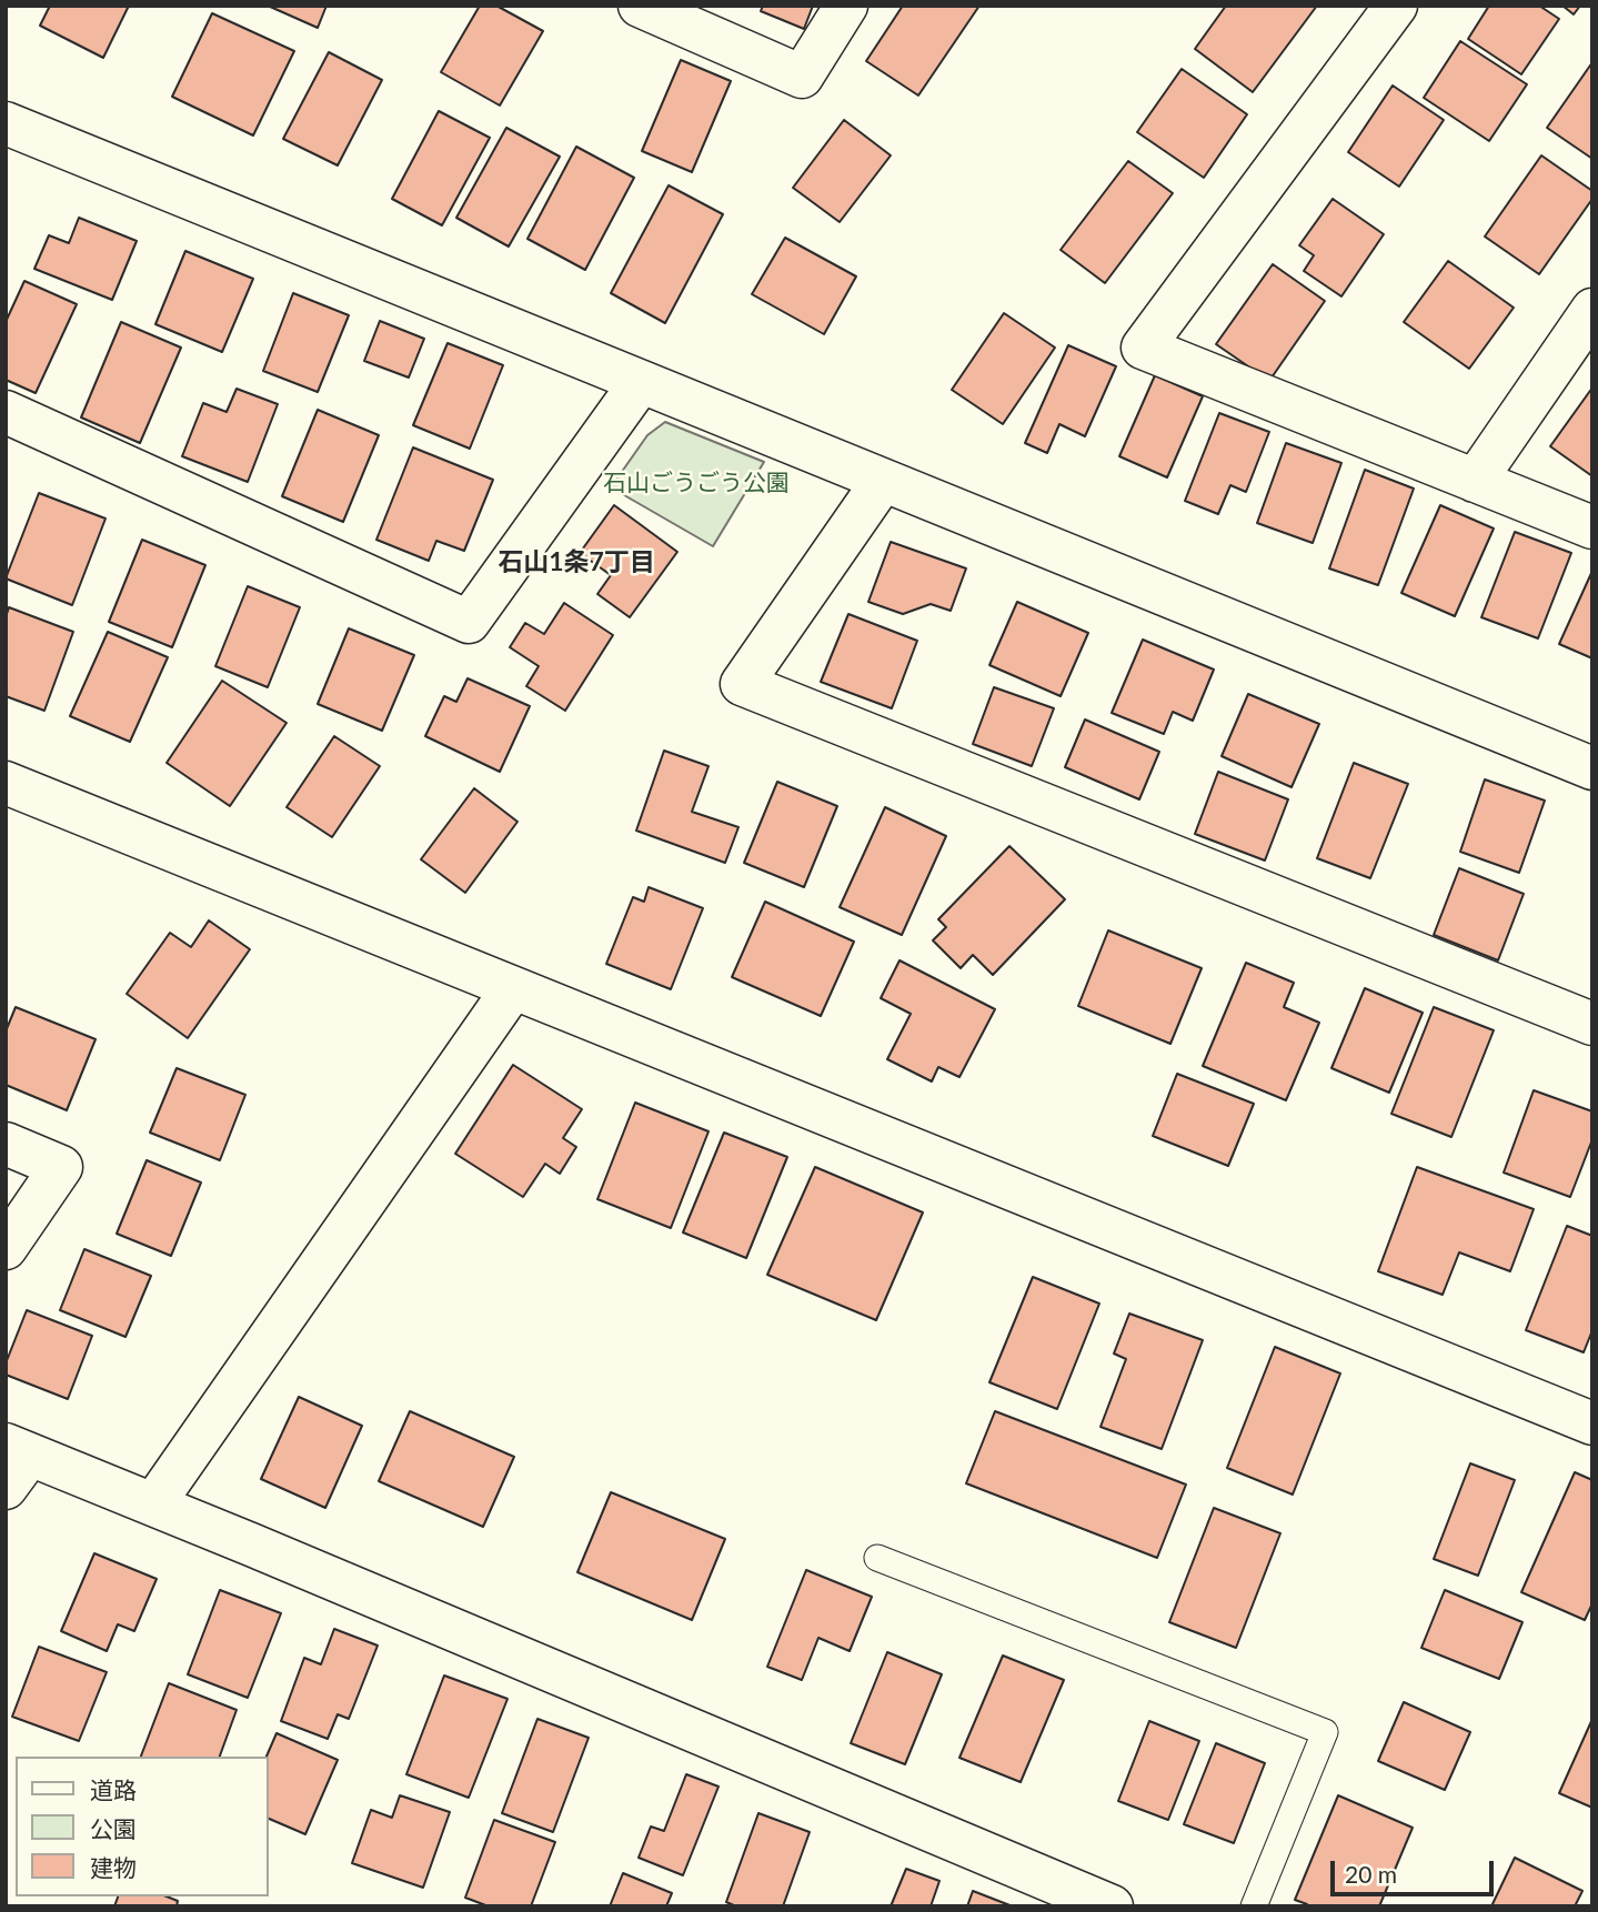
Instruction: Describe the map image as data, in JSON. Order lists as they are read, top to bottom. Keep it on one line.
{"districts":["石山1条7丁目"],"parks":["石山ごうごう公園"],"legend":["道路","公園","建物"],"scale_bar":"20 m"}
